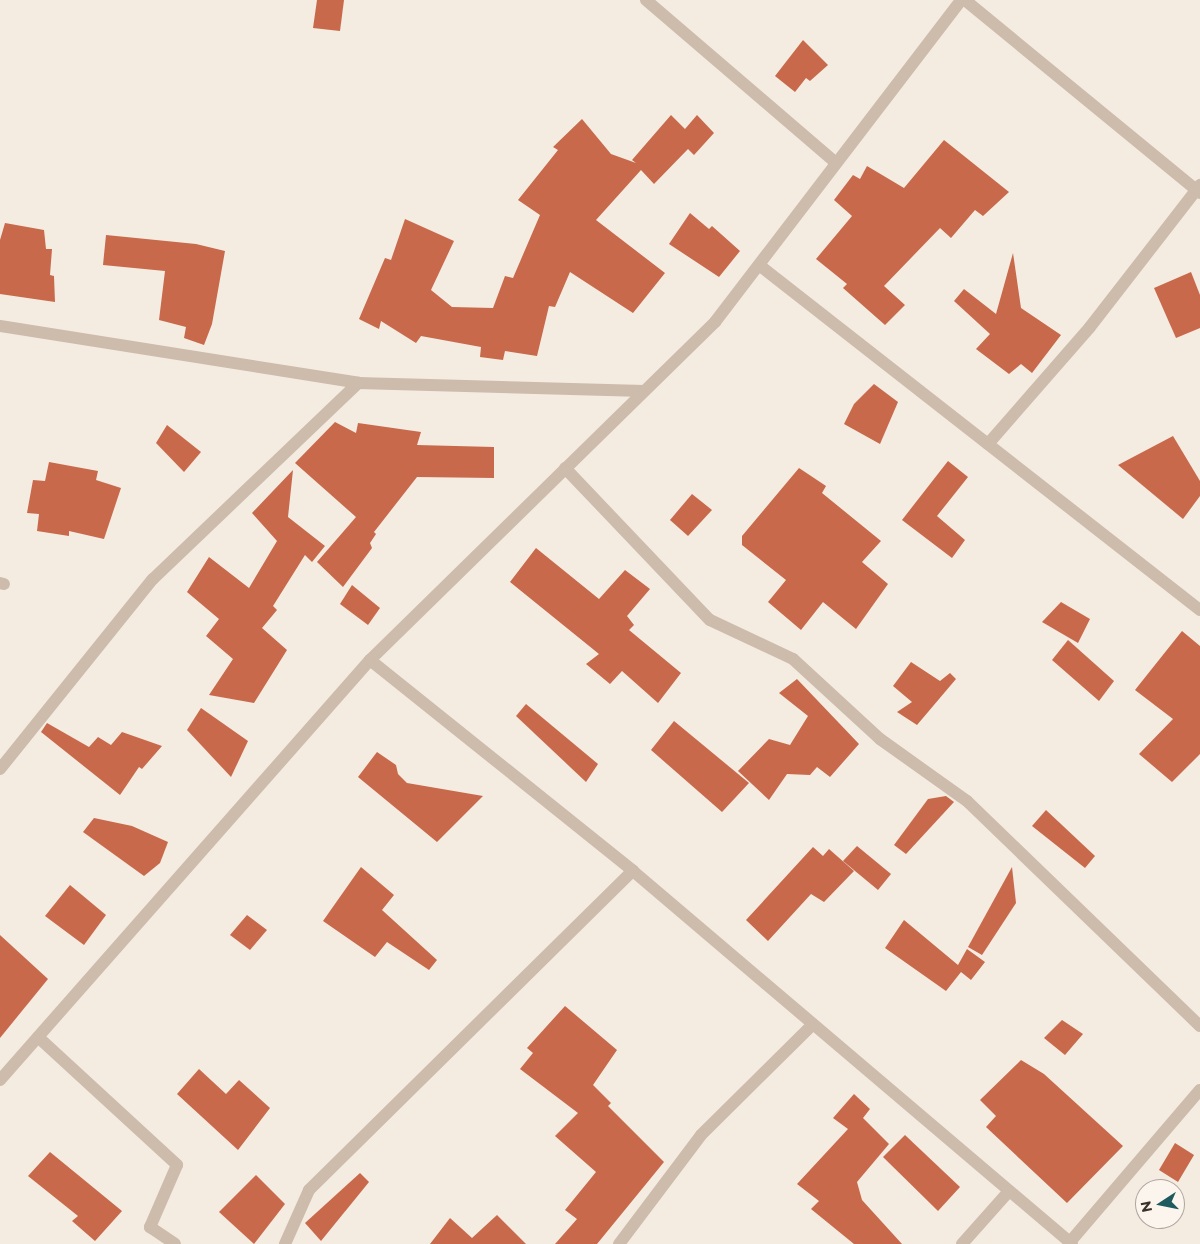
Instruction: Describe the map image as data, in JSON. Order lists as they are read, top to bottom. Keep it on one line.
{"north":"left"}
